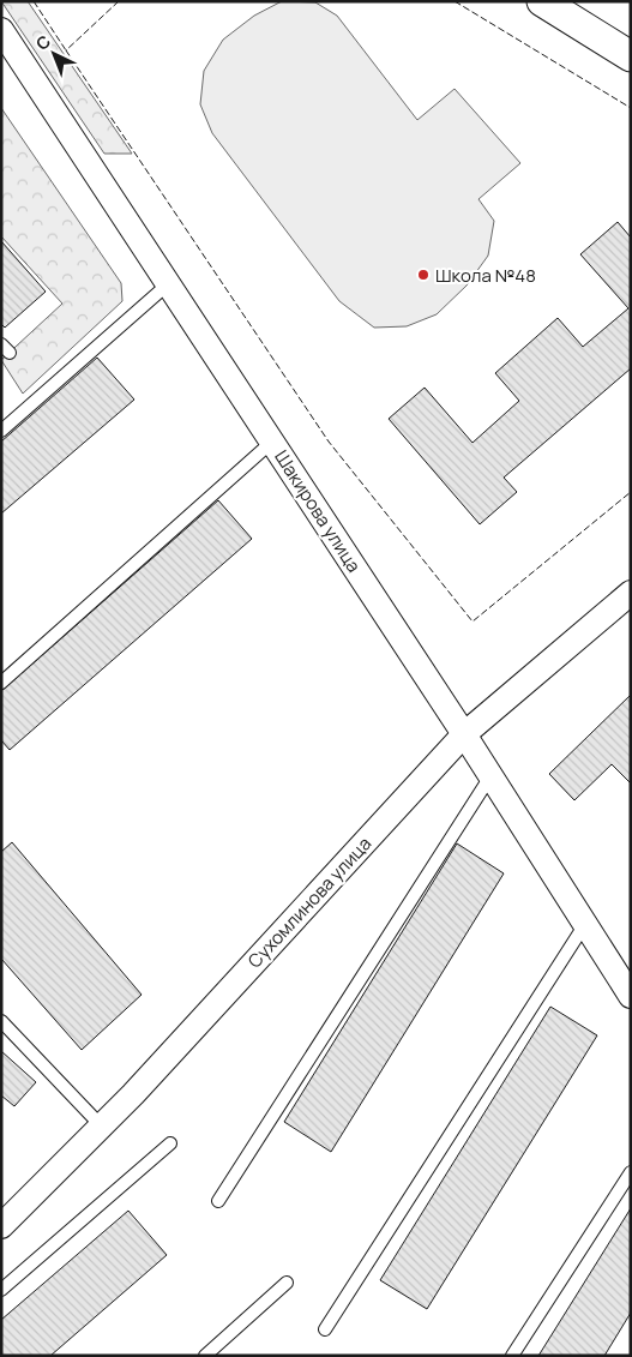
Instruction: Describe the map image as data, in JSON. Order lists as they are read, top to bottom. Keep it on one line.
{"streets":{"street":["Шакирова улица","Сухомлинова улица"]},"crossings":[["Шакирова улица","Сухомлинова улица"]],"places":["Школа №48"],"north":"top left"}
